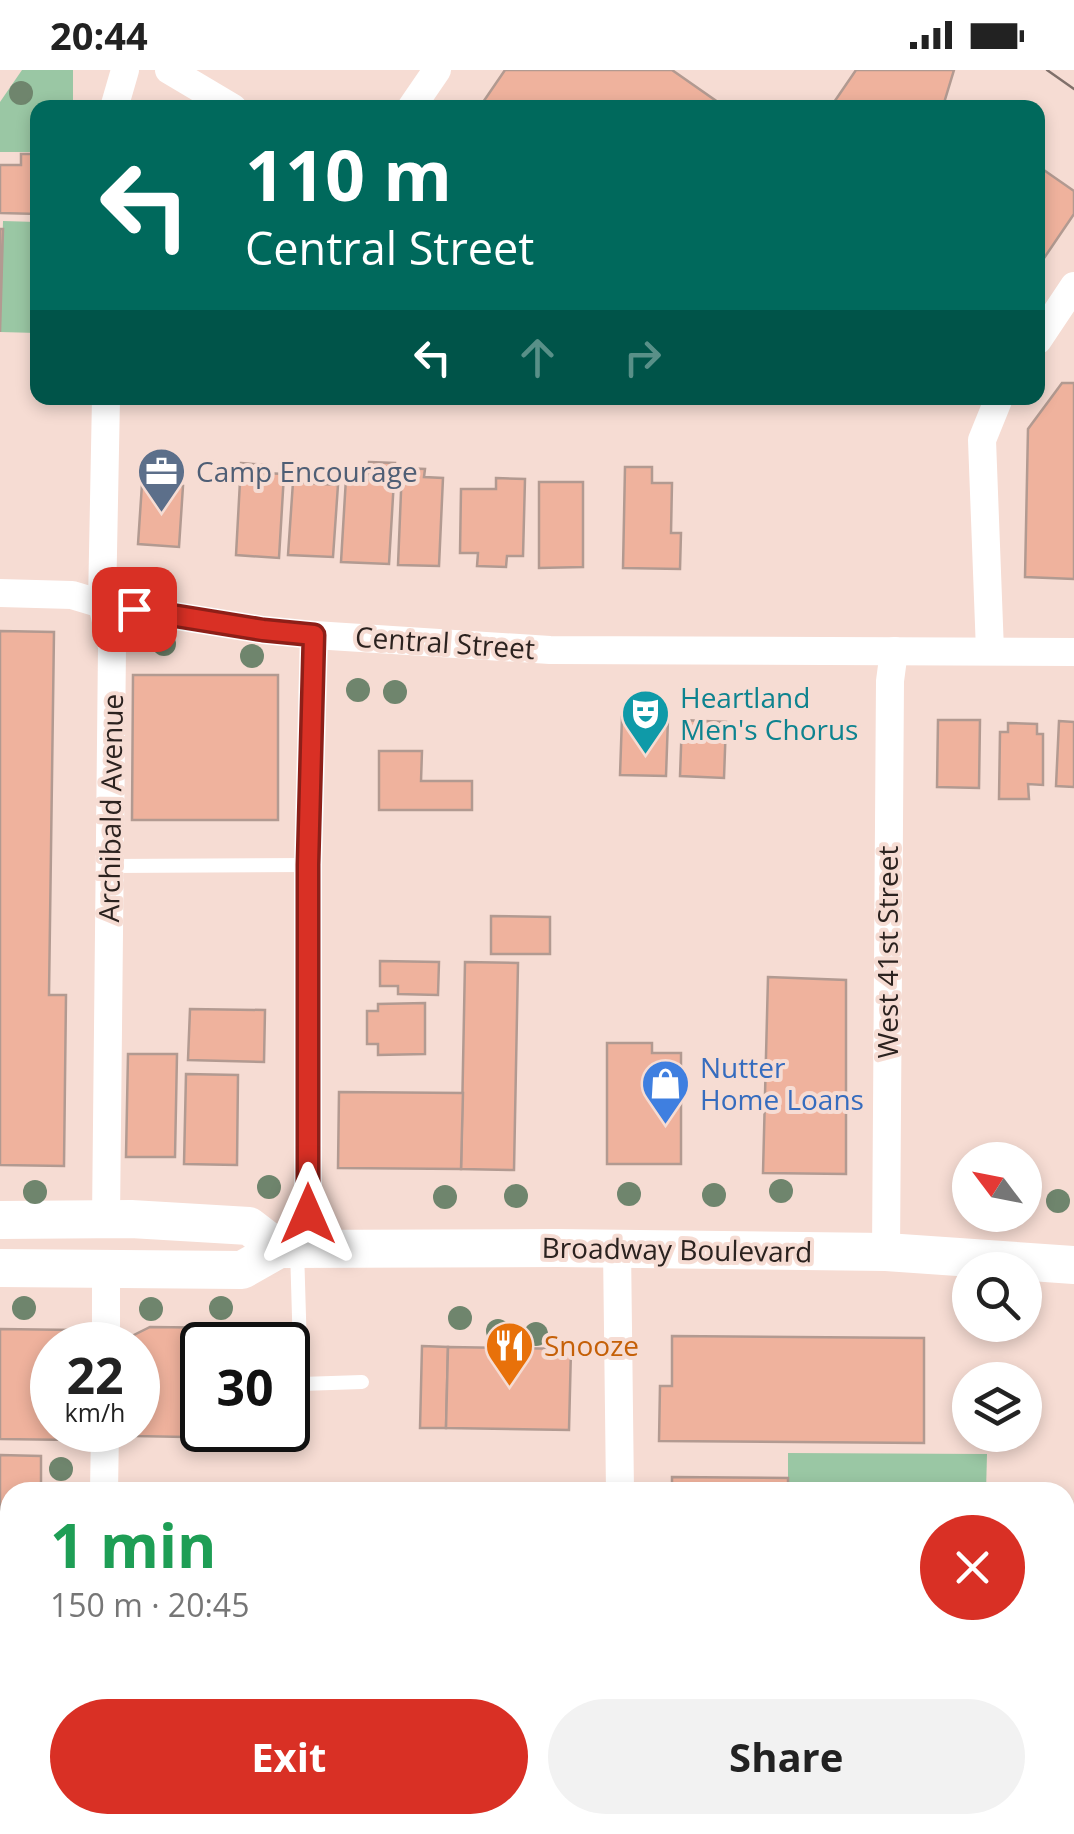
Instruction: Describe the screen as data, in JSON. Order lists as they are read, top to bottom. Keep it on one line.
{"streets":{"main road":["Broadway Boulevard"],"street":["Central Street","Archibald Avenue","West 41st Street"]},"crossings":[["Central Street","Archibald Avenue"],["Central Street","West 41st Street"],["Archibald Avenue","Broadway Boulevard"],["West 41st Street","Broadway Boulevard"]],"places":{"office":["Camp Encourage"],"theatre":["Heartland Men's Chorus"],"shop":["Nutter Home Loans"],"restaurant":["Snooze"]},"north":"top left","page":{"status":"20:44","turn":["110 m","Central Street"],"speed":"22 km/h","limit":"30","heading":["1 min","150 m · 20:45"],"buttons":["Exit","Share"]}}
